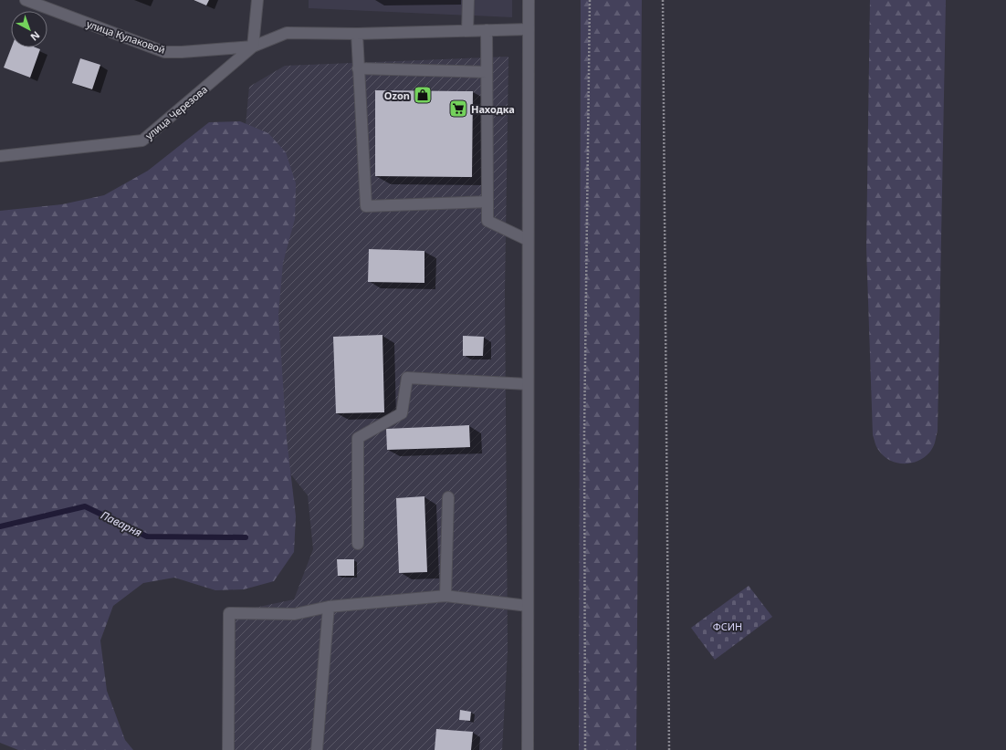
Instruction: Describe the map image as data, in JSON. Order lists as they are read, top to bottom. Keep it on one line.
{"streets":{"street":["улица Кулаковой","улица Черезова"]},"crossings":[["улица Кулаковой","улица Черезова"]],"water":["Паварня"],"parks":["ФСИН"],"places":{"shop":["Ozon"],"supermarket":["Находка"]},"north":"bottom right"}
